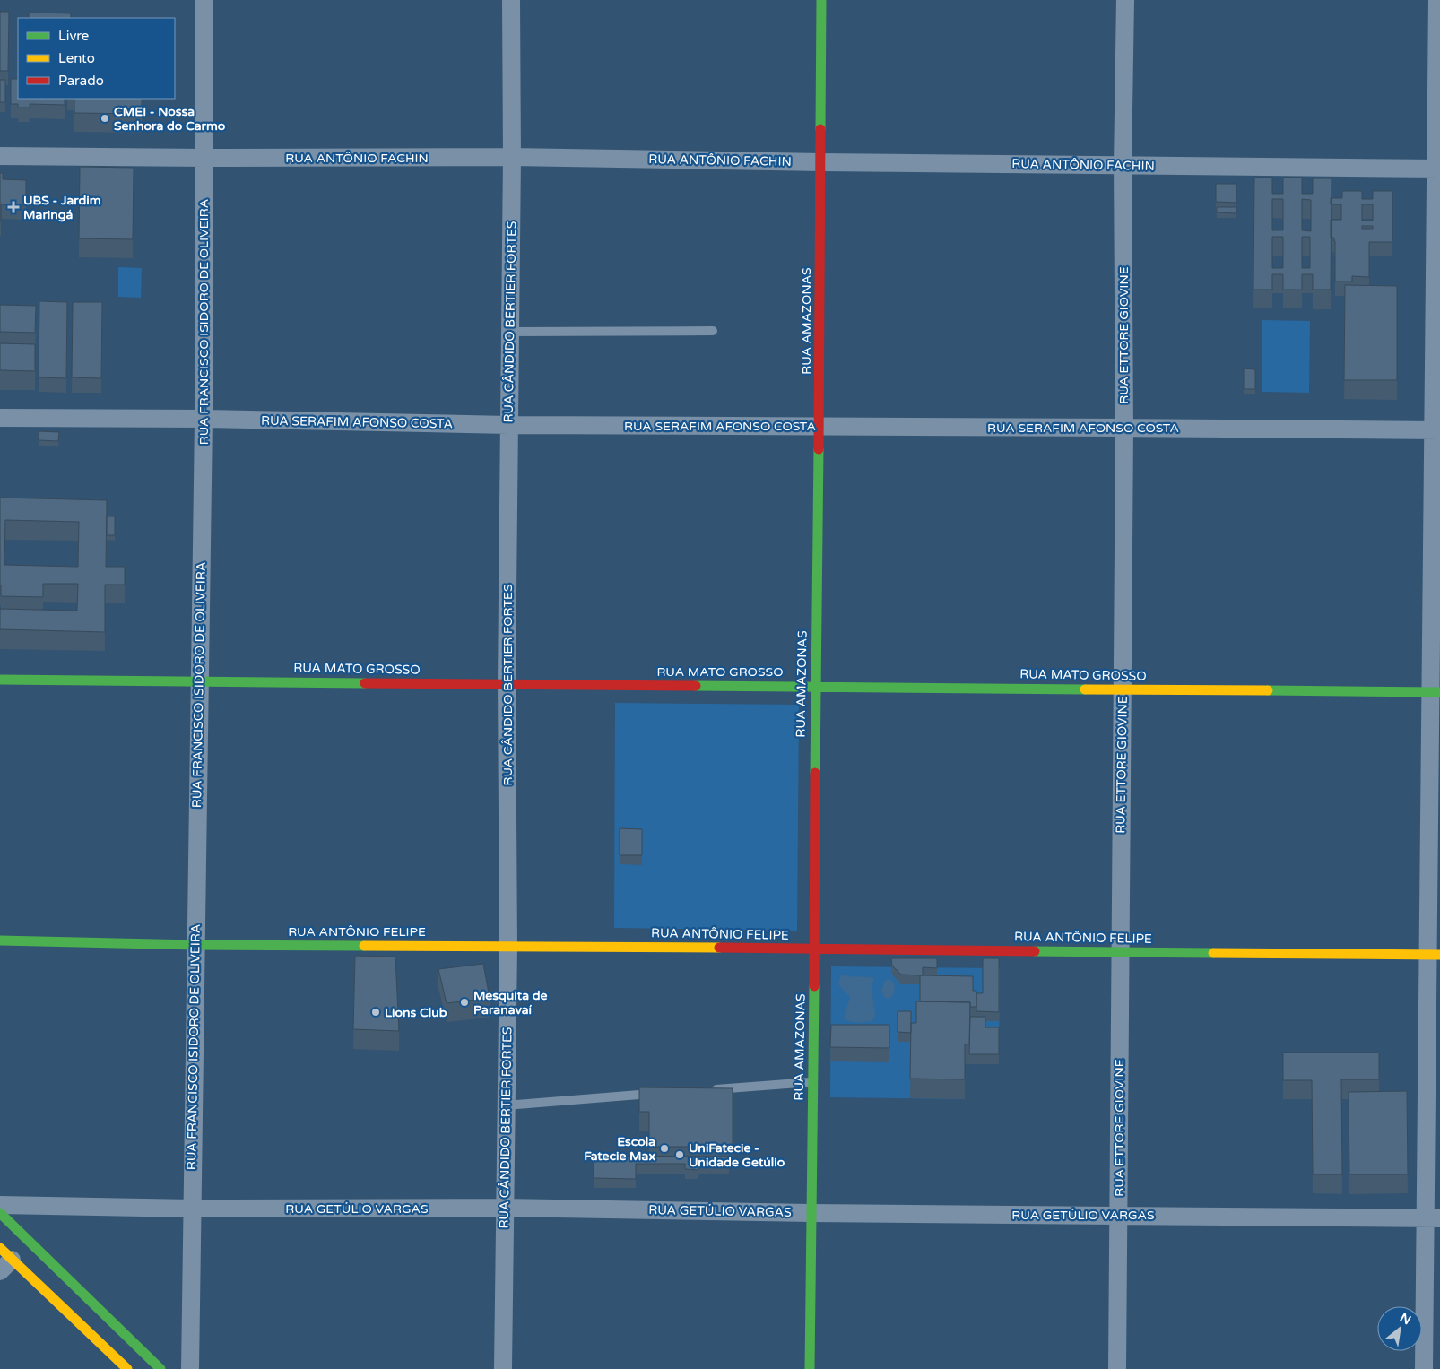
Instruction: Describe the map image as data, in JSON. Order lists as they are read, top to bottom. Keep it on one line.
{"streets":{"street":["RUA ANTÔNIO FACHIN","RUA AMAZONAS","RUA FRANCISCO ISIDORO DE OLIVEIRA","RUA CÂNDIDO BERTIER FORTES","RUA ETTORE GIOVINE","RUA SERAFIM AFONSO COSTA","RUA MATO GROSSO","RUA ANTÔNIO FELIPE","RUA GETÚLIO VARGAS"]},"crossings":[["RUA ANTÔNIO FACHIN","RUA AMAZONAS"],["RUA ANTÔNIO FACHIN","RUA FRANCISCO ISIDORO DE OLIVEIRA"],["RUA ANTÔNIO FACHIN","RUA CÂNDIDO BERTIER FORTES"],["RUA ANTÔNIO FACHIN","RUA ETTORE GIOVINE"],["RUA AMAZONAS","RUA SERAFIM AFONSO COSTA"],["RUA AMAZONAS","RUA MATO GROSSO"],["RUA AMAZONAS","RUA ANTÔNIO FELIPE"],["RUA AMAZONAS","RUA GETÚLIO VARGAS"],["RUA FRANCISCO ISIDORO DE OLIVEIRA","RUA SERAFIM AFONSO COSTA"],["RUA FRANCISCO ISIDORO DE OLIVEIRA","RUA MATO GROSSO"],["RUA FRANCISCO ISIDORO DE OLIVEIRA","RUA ANTÔNIO FELIPE"],["RUA FRANCISCO ISIDORO DE OLIVEIRA","RUA GETÚLIO VARGAS"],["RUA CÂNDIDO BERTIER FORTES","RUA SERAFIM AFONSO COSTA"],["RUA CÂNDIDO BERTIER FORTES","RUA MATO GROSSO"],["RUA CÂNDIDO BERTIER FORTES","RUA ANTÔNIO FELIPE"],["RUA CÂNDIDO BERTIER FORTES","RUA GETÚLIO VARGAS"],["RUA ETTORE GIOVINE","RUA SERAFIM AFONSO COSTA"],["RUA ETTORE GIOVINE","RUA MATO GROSSO"],["RUA ETTORE GIOVINE","RUA ANTÔNIO FELIPE"],["RUA ETTORE GIOVINE","RUA GETÚLIO VARGAS"]],"places":{"other":["CMEI - Nossa Senhora do Carmo","Mesquita de Paranavaí","Lions Club","Escola Fatecie Max","UniFatecie - Unidade Getúlio"],"health":["UBS - Jardim Maringá"]},"legend":["Livre","Lento","Parado"],"north":"top right"}
